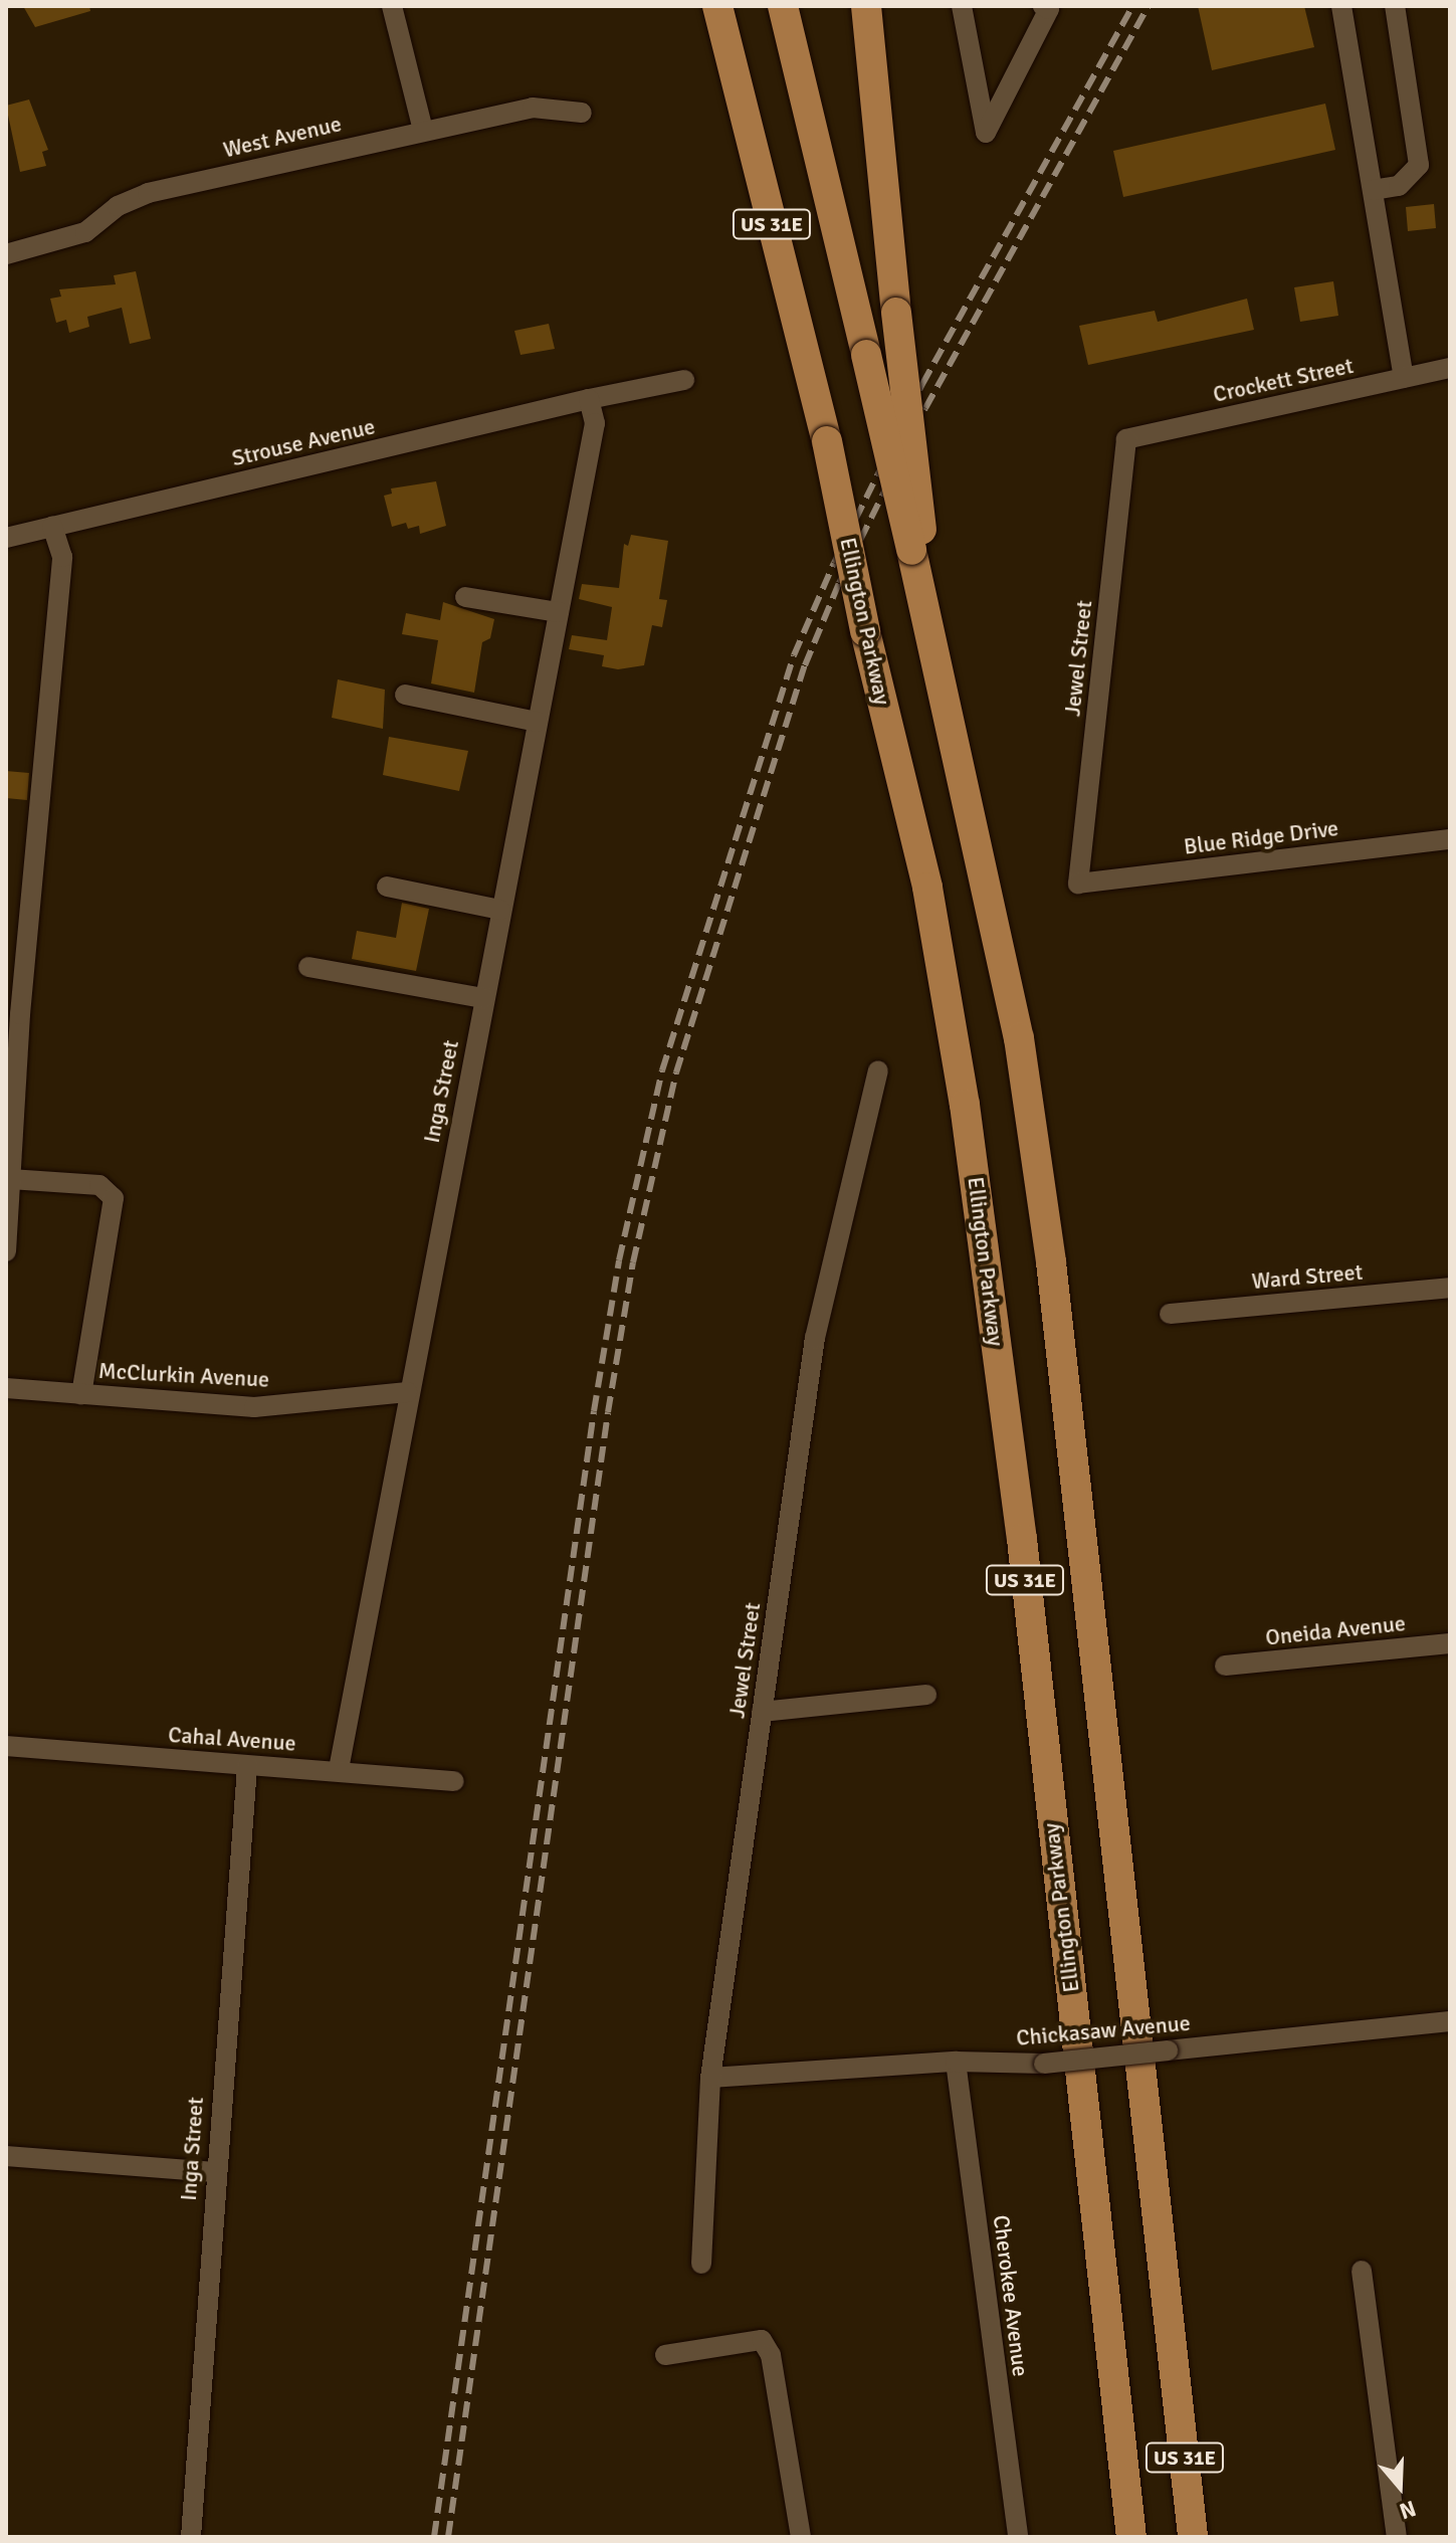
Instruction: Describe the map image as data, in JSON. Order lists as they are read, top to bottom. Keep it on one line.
{"streets":{"highway":["US 31E","Ellington Parkway"],"street":["West Avenue","Crockett Street","Strouse Avenue","Jewel Street","Blue Ridge Drive","Inga Street","Ward Street","McClurkin Avenue","Oneida Avenue","Cahal Avenue","Chickasaw Avenue","Cherokee Avenue"]},"crossings":[["Crockett Street","Jewel Street"],["Strouse Avenue","Inga Street"],["Jewel Street","Blue Ridge Drive"],["Jewel Street","Chickasaw Avenue"],["Inga Street","McClurkin Avenue"],["Inga Street","Cahal Avenue"],["Chickasaw Avenue","Cherokee Avenue"]],"north":"bottom"}
